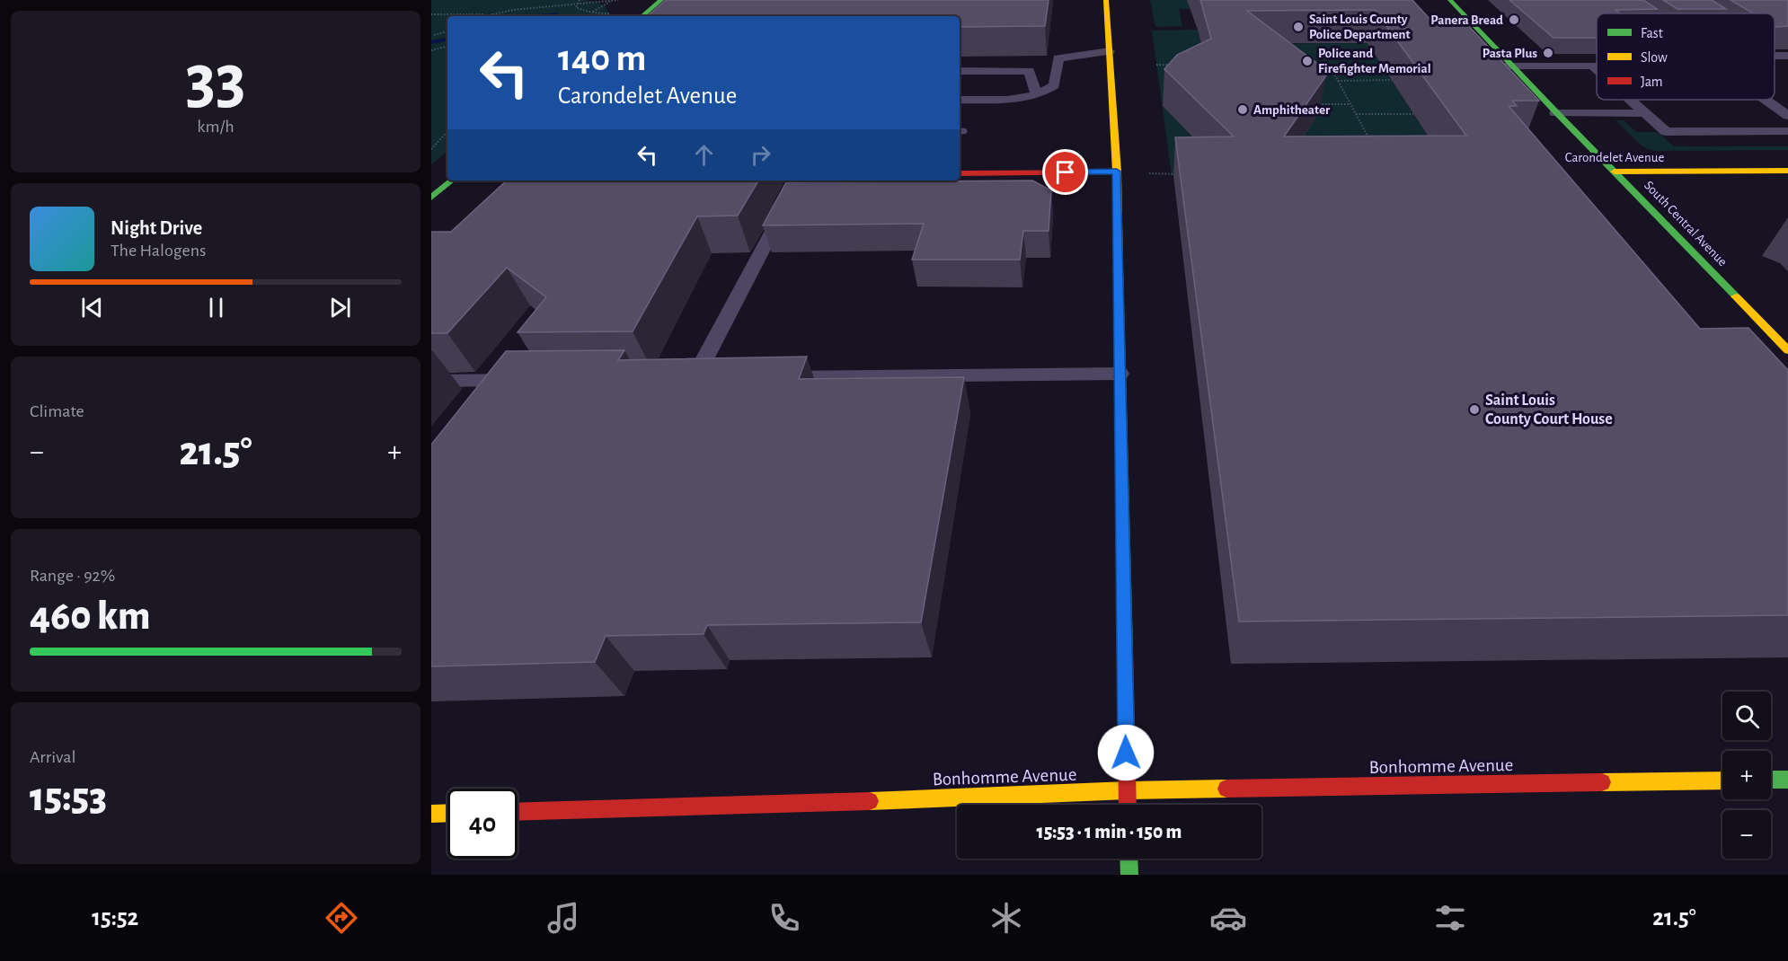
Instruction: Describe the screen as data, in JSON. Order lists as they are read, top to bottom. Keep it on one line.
{"streets":{"street":["Carondelet Avenue","South Central Avenue","Bonhomme Avenue"]},"crossings":[["Carondelet Avenue","South Central Avenue"]],"places":["Panera Bread","Saint Louis County Police Department","Pasta Plus","Police and Firefighter Memorial","Amphitheater","Saint Louis County Court House"],"legend":["Fast","Slow","Jam"],"page":{"tile":[["33","km/h"],"Climate",["Range · 92%","460 km"],["Arrival","15:53"]],"turn":["140 m","Carondelet Avenue"],"song":["Night Drive","The Halogens"],"heat":["−","21.5°","+"],"map_buttons":["+","−"],"limit":"40","trip":"15:53 · 1 min · 150 m","tabs":["15:52","21.5°"]}}
